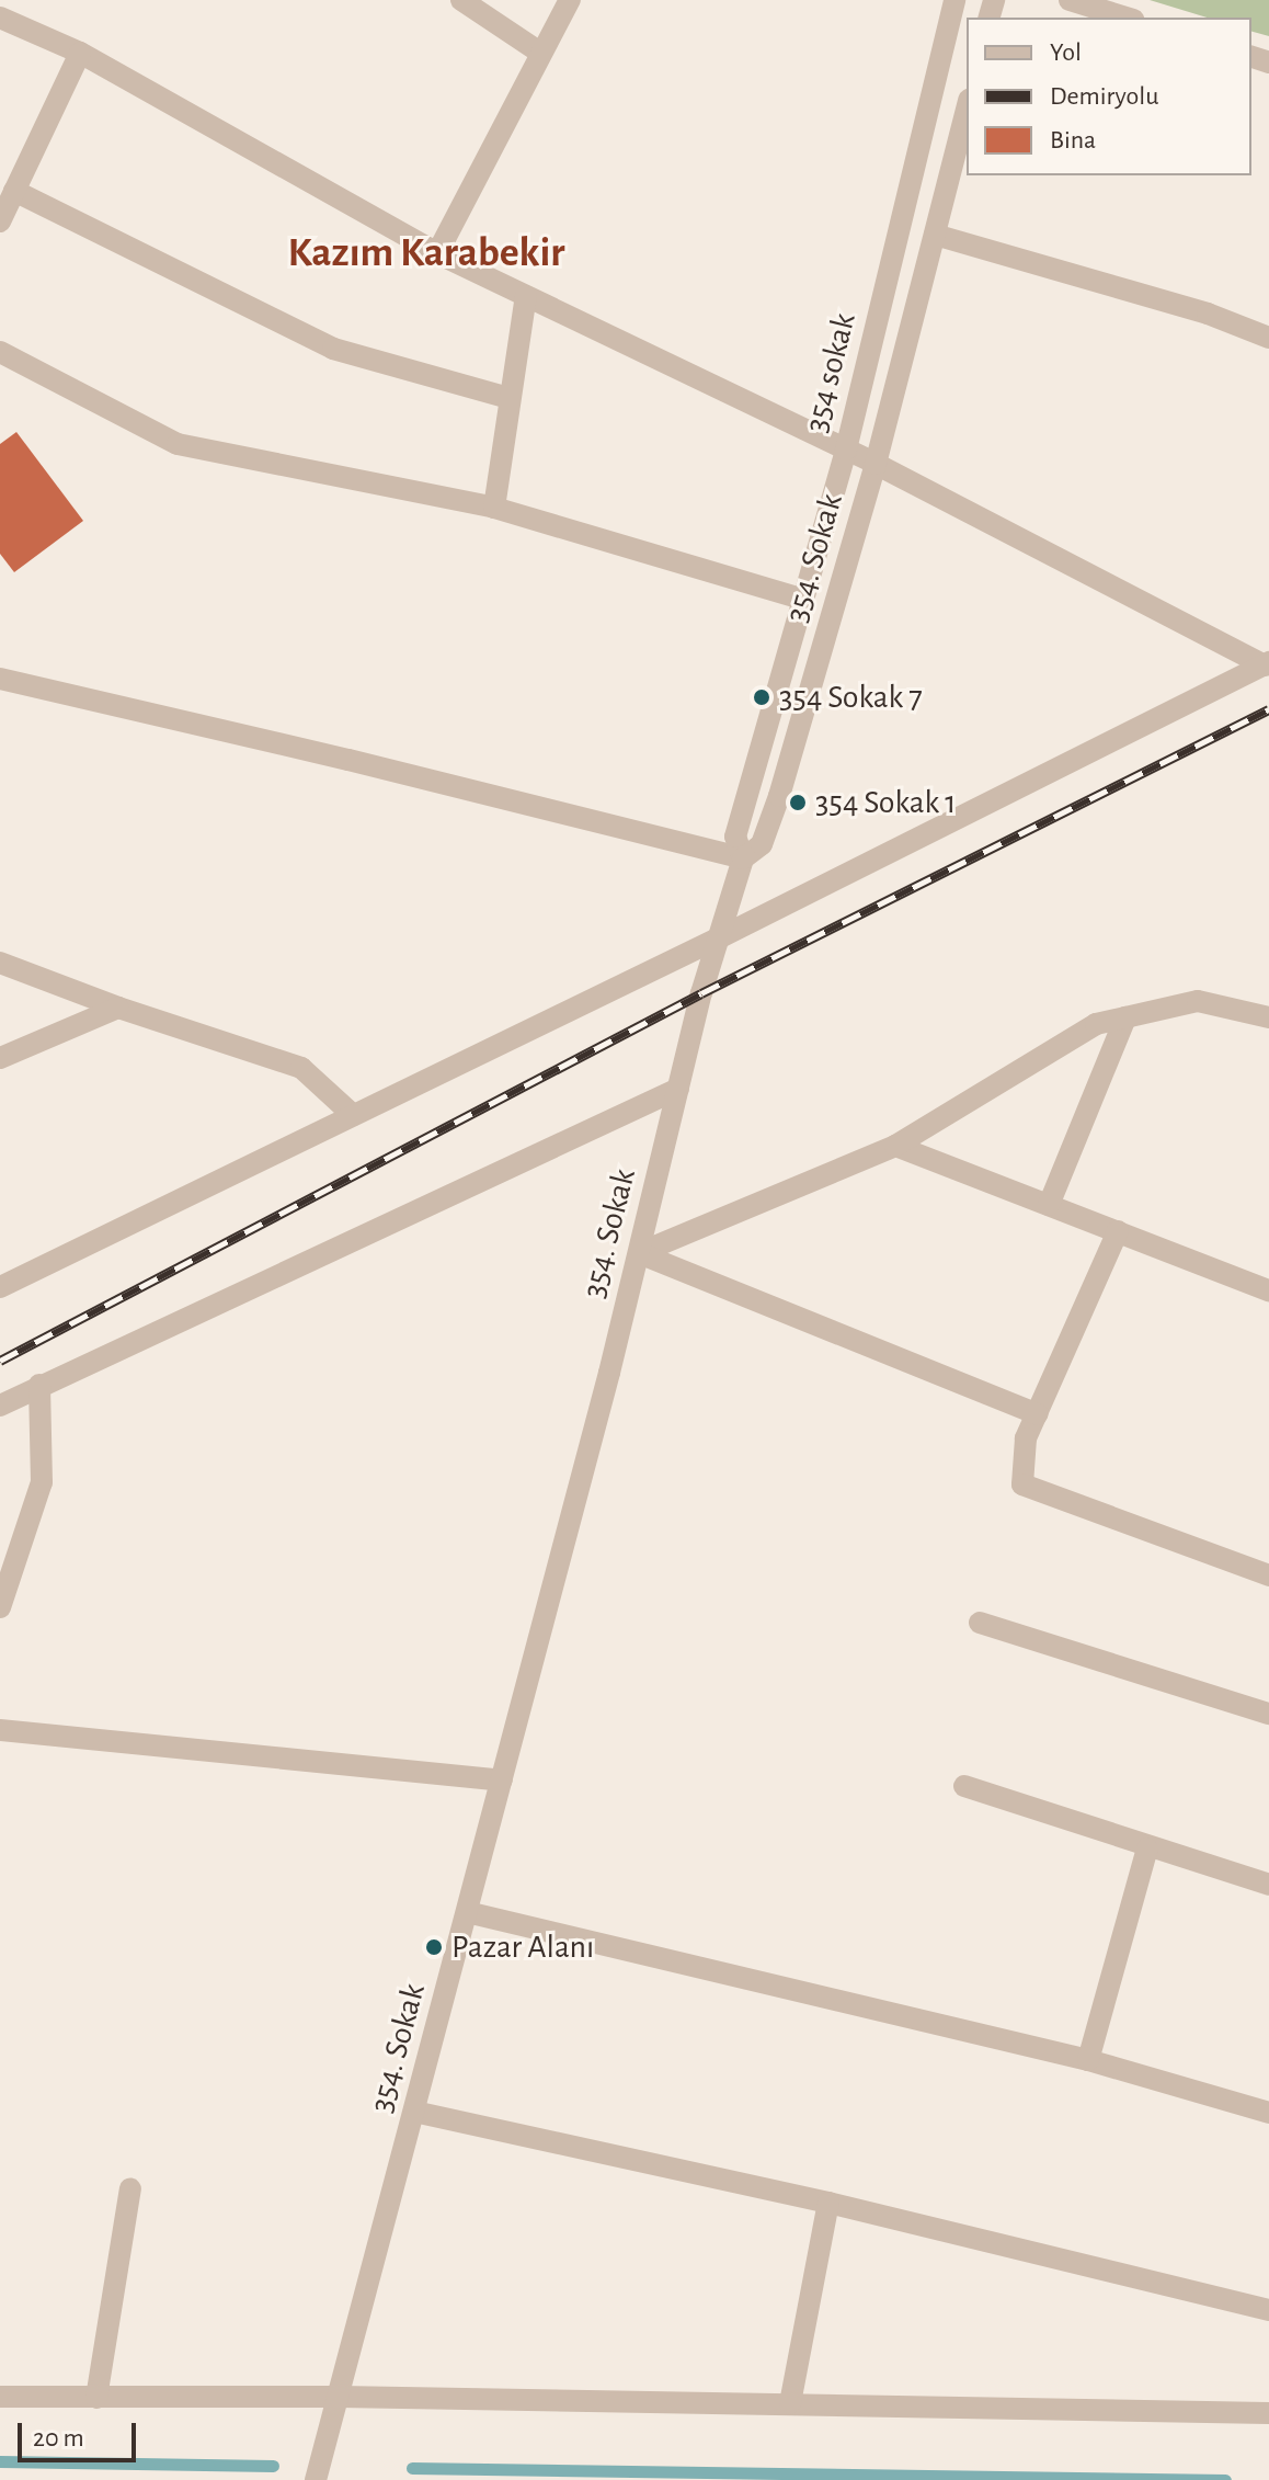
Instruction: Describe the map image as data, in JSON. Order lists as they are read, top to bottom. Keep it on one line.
{"streets":{"street":["354 sokak","354. Sokak"]},"crossings":[["354 sokak","354. Sokak"]],"districts":["Kazım Karabekir"],"places":["354 Sokak 7","354 Sokak 1","Pazar Alanı"],"legend":["Yol","Demiryolu","Bina"],"scale_bar":"20 m"}
